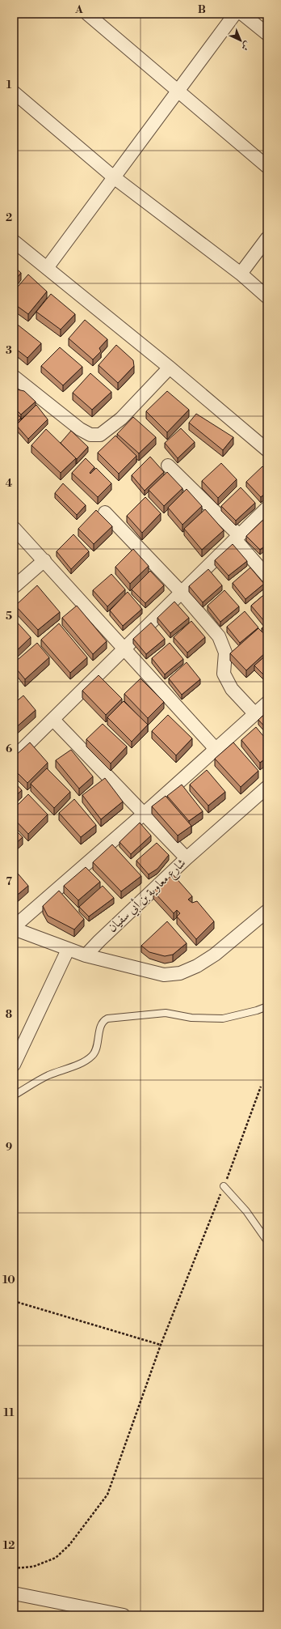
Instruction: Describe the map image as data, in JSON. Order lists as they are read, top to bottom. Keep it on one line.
{"streets":{"street":["شارع معاوية بن أبي سفيان"]},"north":"bottom right","grid":{"columns":["A","B"],"rows":["1","2","3","4","5","6","7","8","9","10","11","12"]}}
